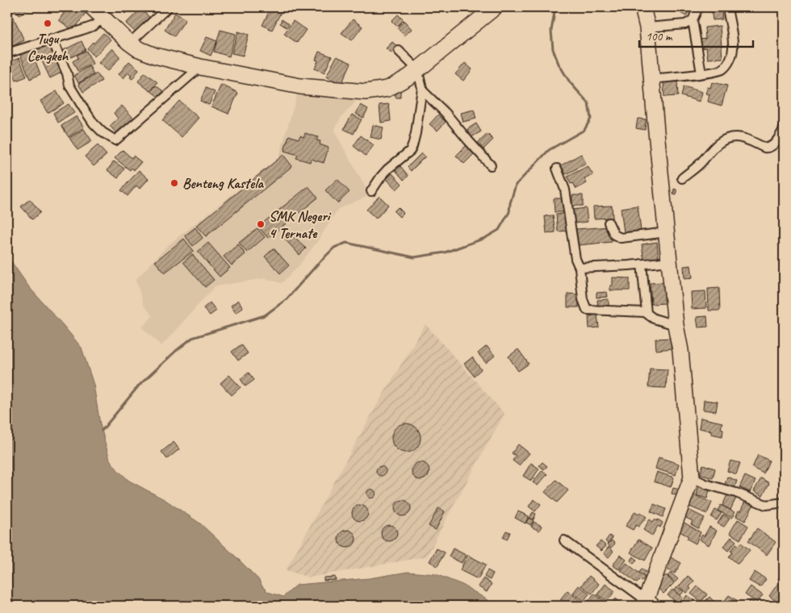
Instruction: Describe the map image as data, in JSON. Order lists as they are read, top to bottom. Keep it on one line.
{"places":["Tugu Cengkeh","Benteng Kastela","SMK Negeri 4 Ternate"],"scale_bar":"100 m"}
